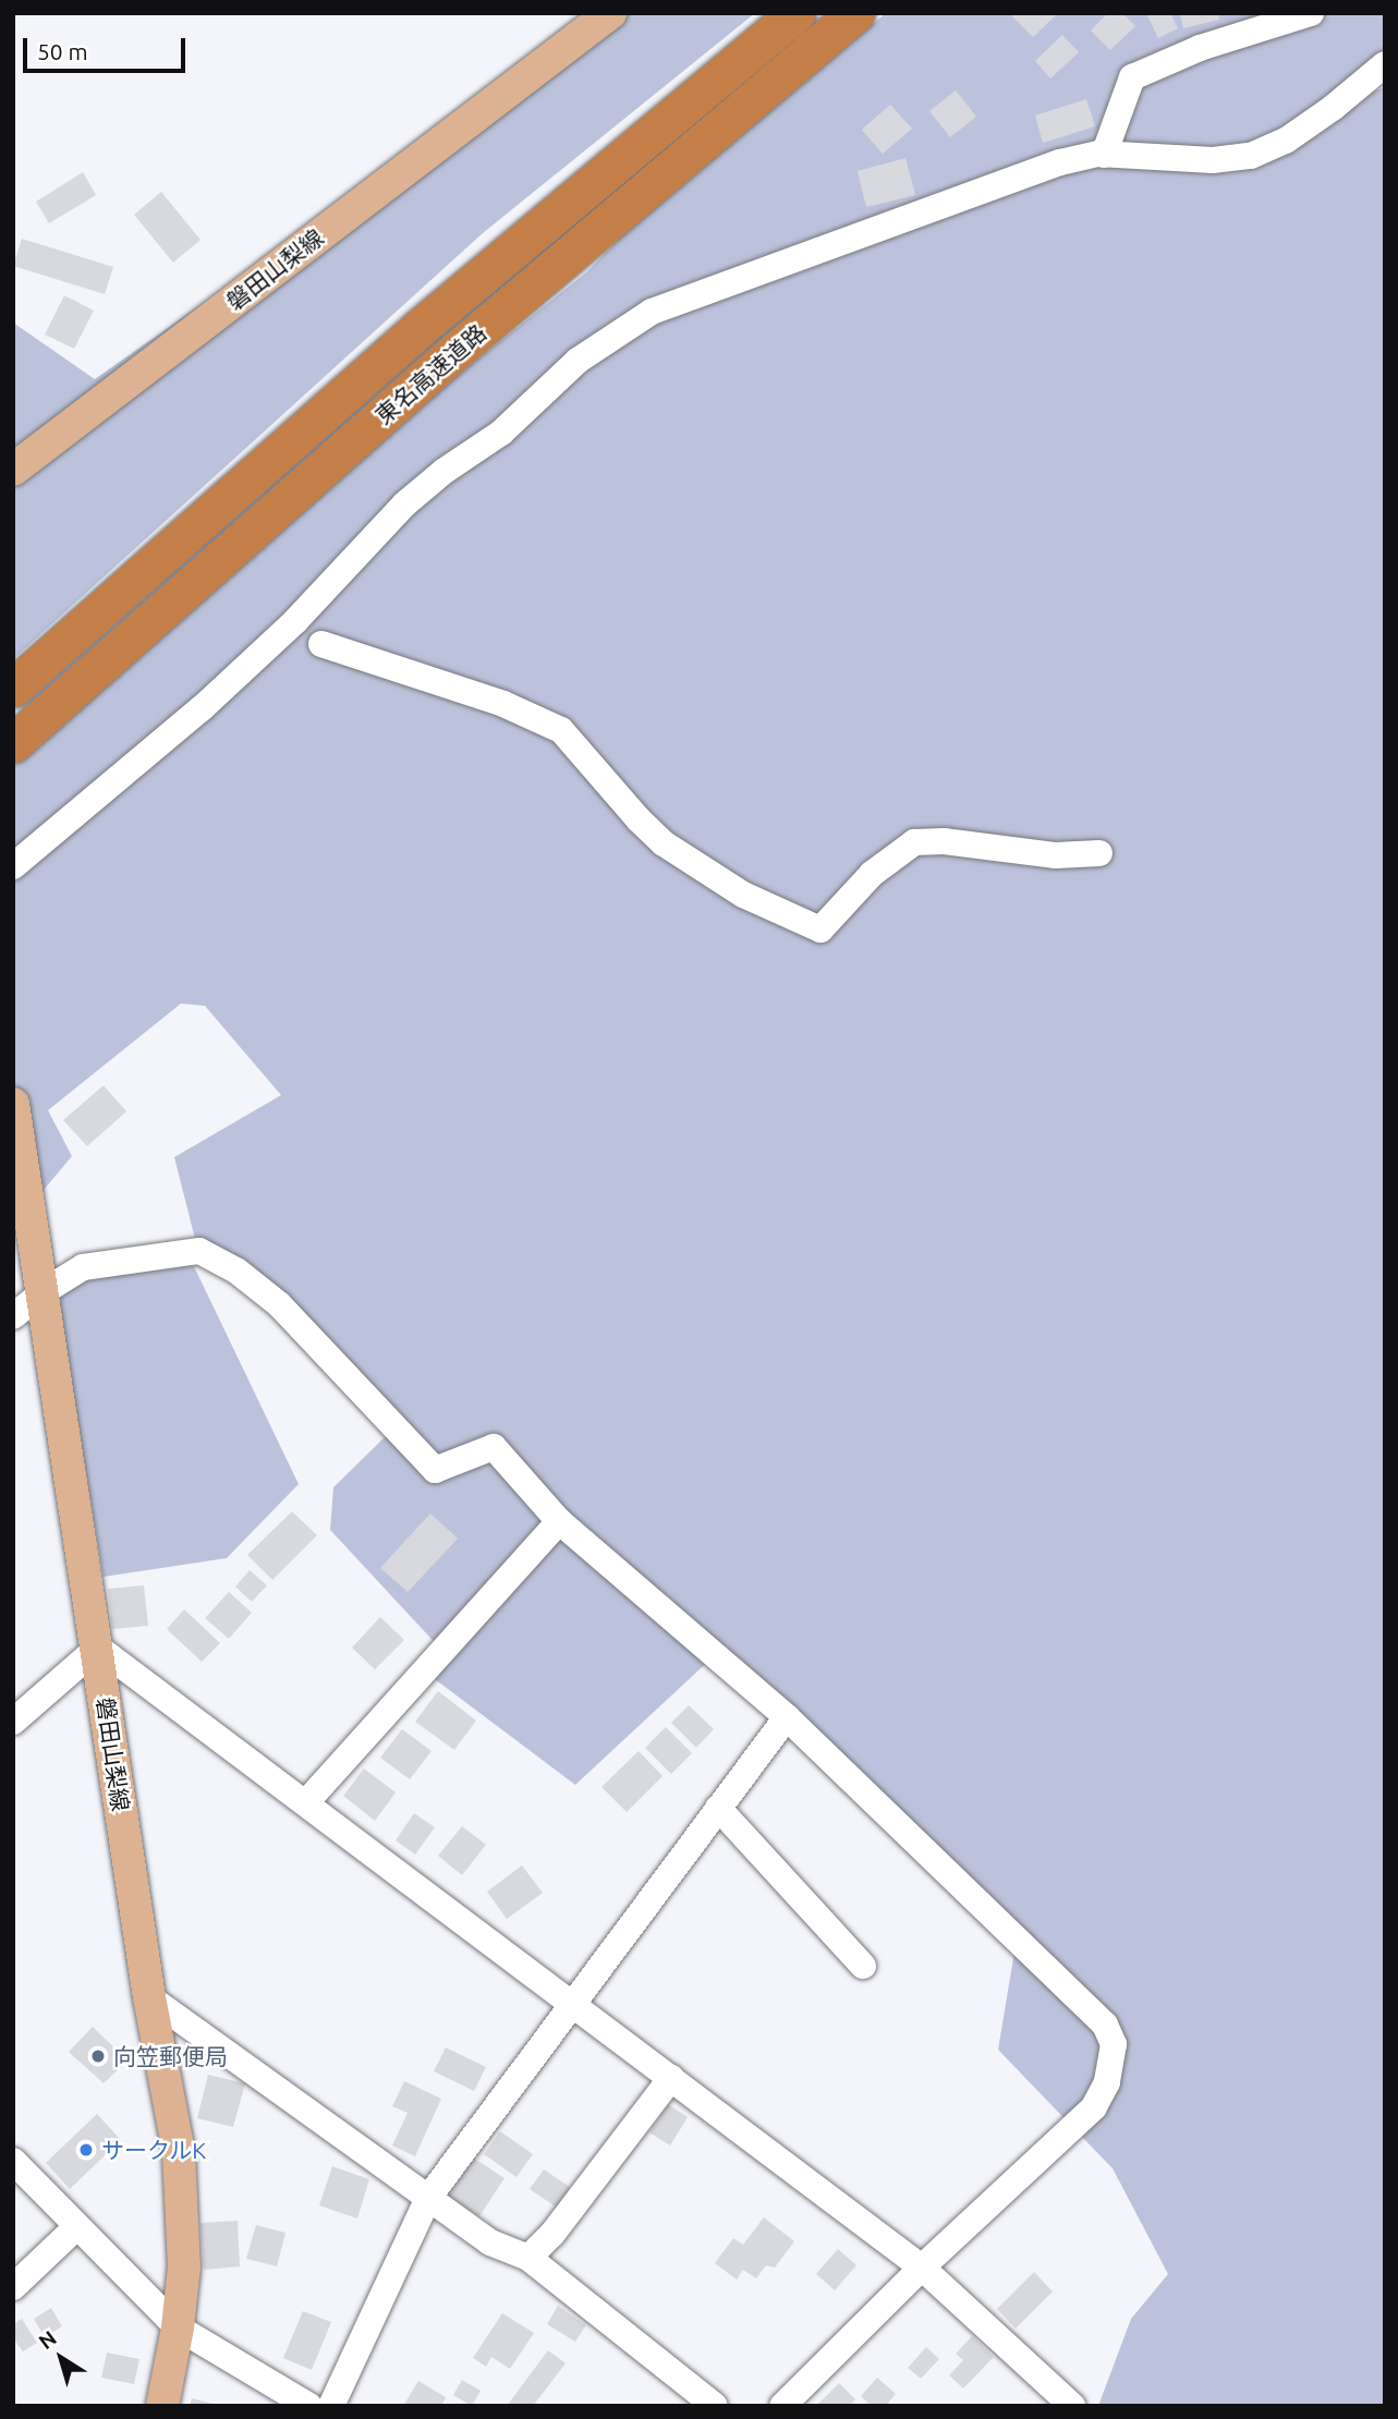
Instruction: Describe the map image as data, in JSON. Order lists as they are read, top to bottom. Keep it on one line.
{"streets":{"highway":["東名高速道路"],"main road":["磐田山梨線"]},"places":["向笠郵便局","サークルK"],"scale_bar":"50 m","north":"top left"}
